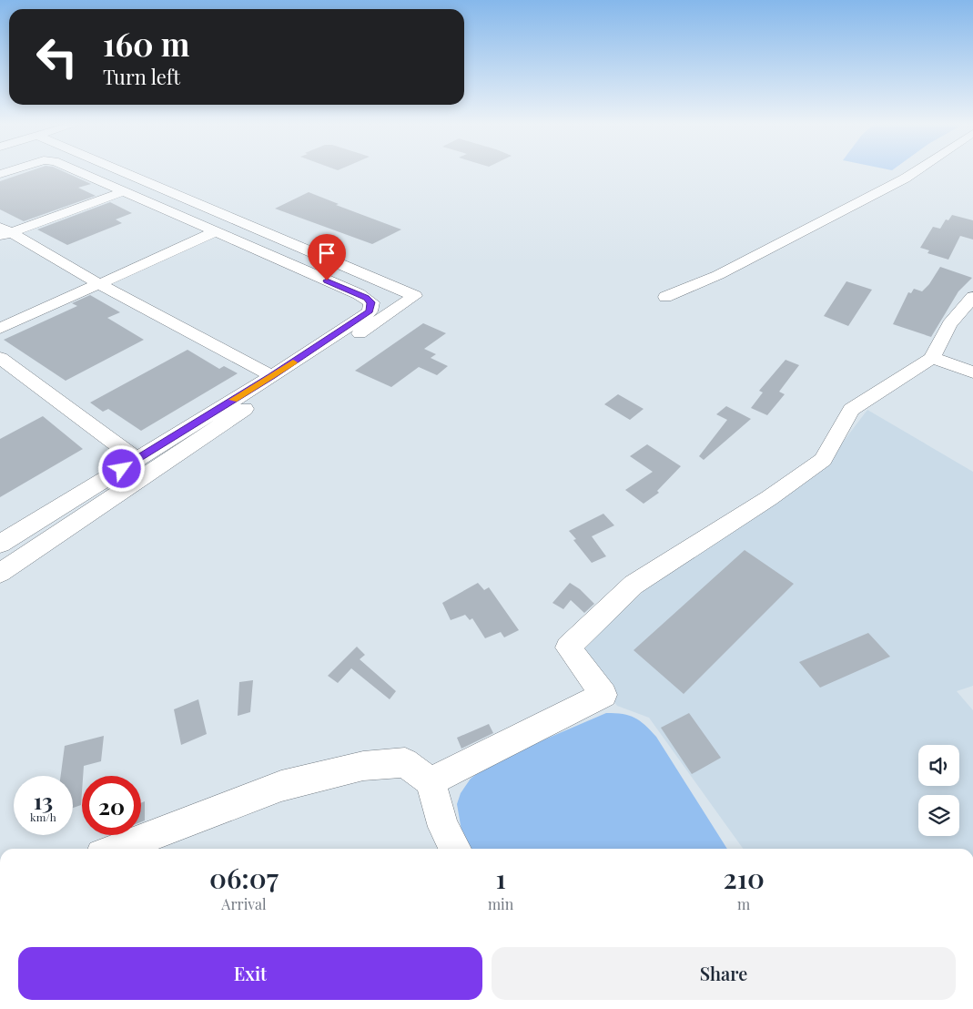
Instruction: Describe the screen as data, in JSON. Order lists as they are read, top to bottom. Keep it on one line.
{"page":{"turn":["160 m","Turn left"],"speed":"13 km/h","limit":"20","eta":["06:07","Arrival","1","min","210","m"],"buttons":["Exit","Share"]}}
